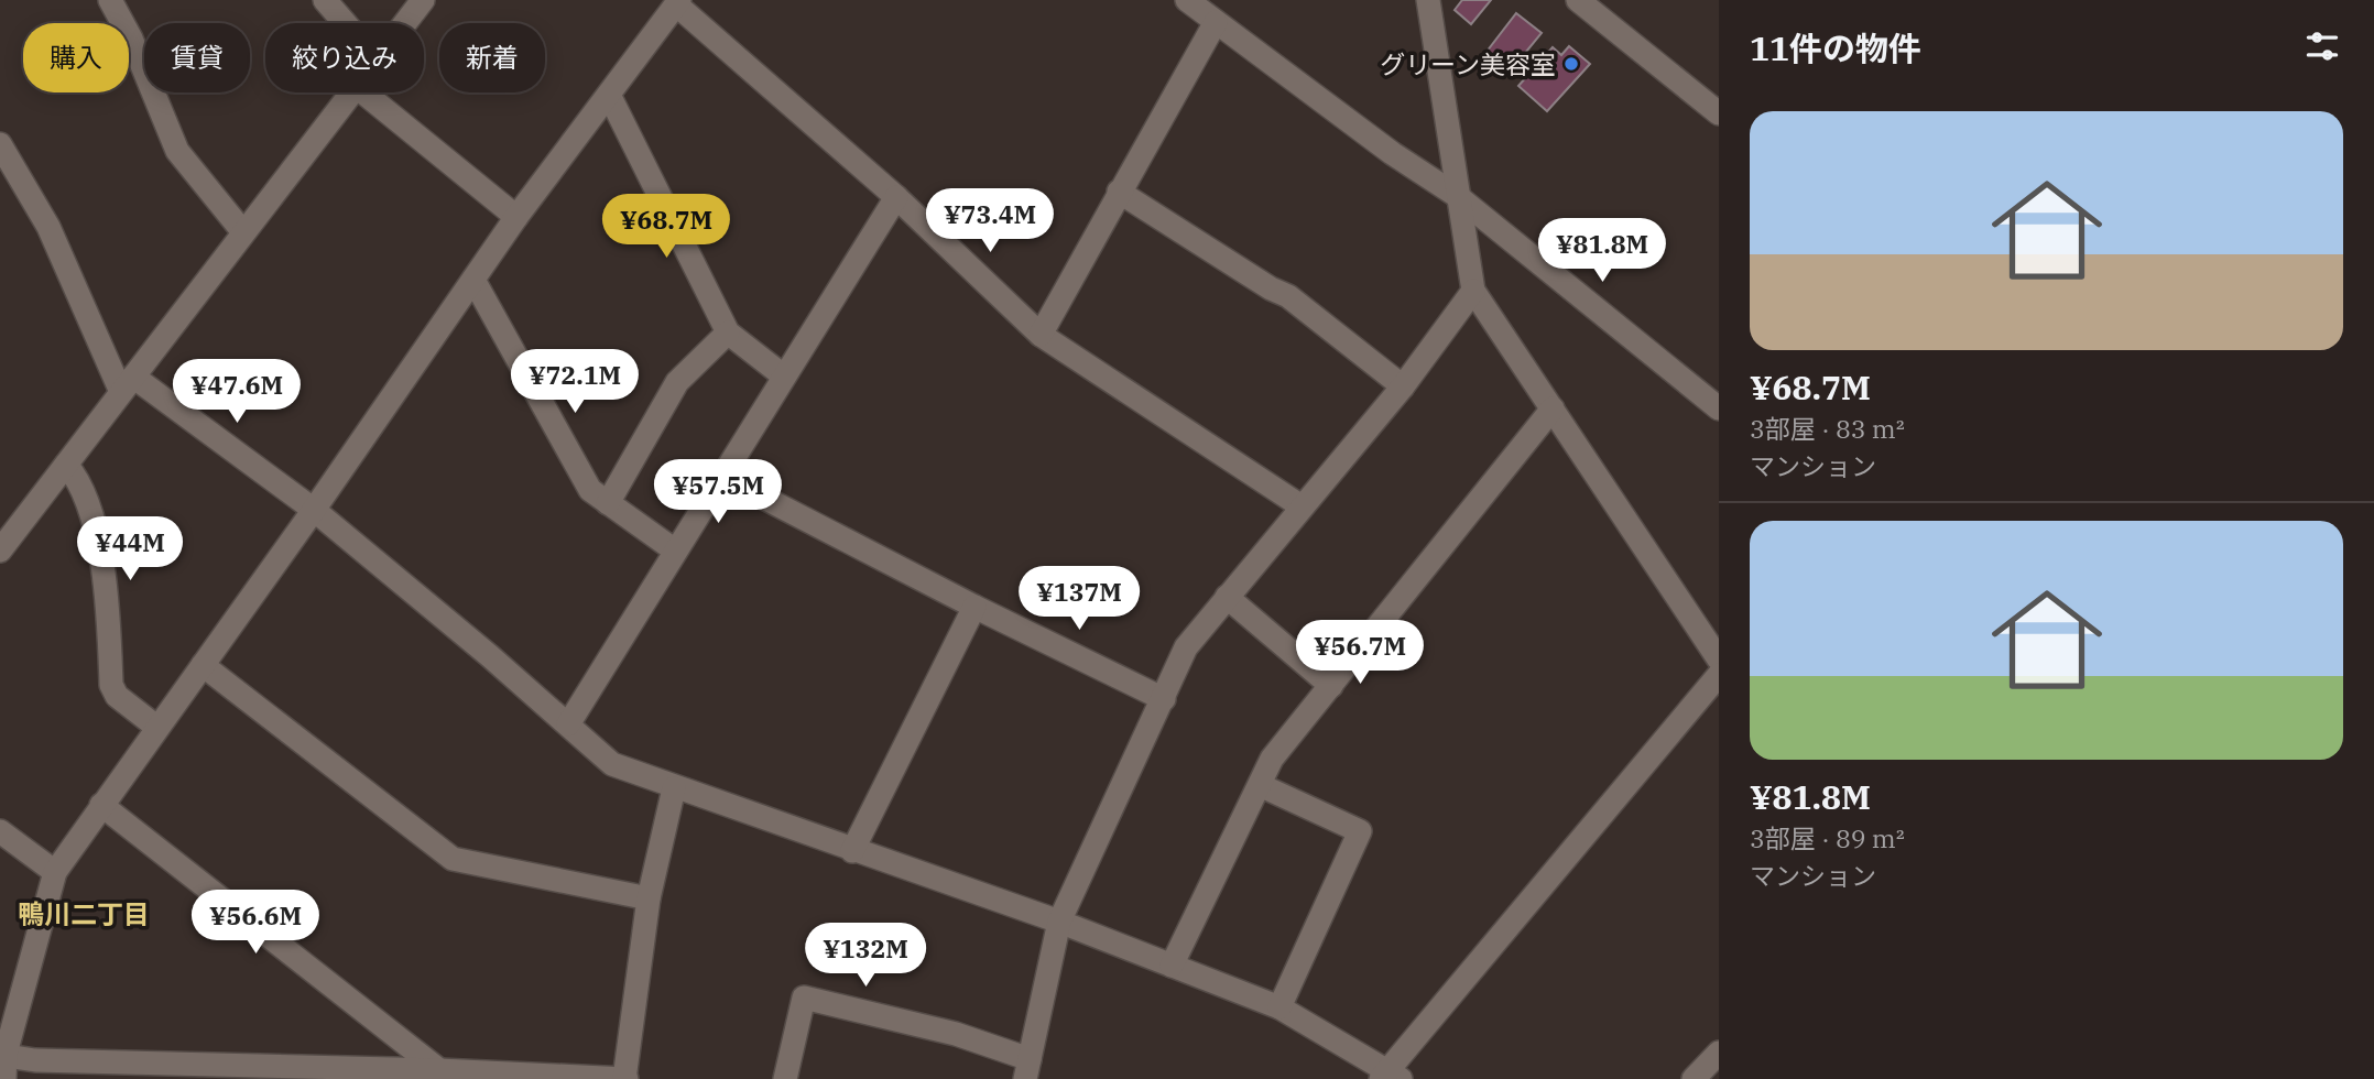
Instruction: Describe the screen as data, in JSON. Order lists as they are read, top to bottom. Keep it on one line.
{"districts":["鴨川二丁目"],"places":["グリーン美容室"],"page":{"heading":"11件の物件","chip":["購入","賃貸","絞り込み","新着"],"list":[{"name":"¥68.7M","note":"3部屋 · 83 m² · マンション"},{"name":"¥81.8M","note":"3部屋 · 89 m² · マンション"}],"price":["¥73.4M","¥68.7M","¥81.8M","¥72.1M","¥47.6M","¥57.5M","¥44M","¥137M","¥56.7M","¥56.6M","¥132M"]}}
